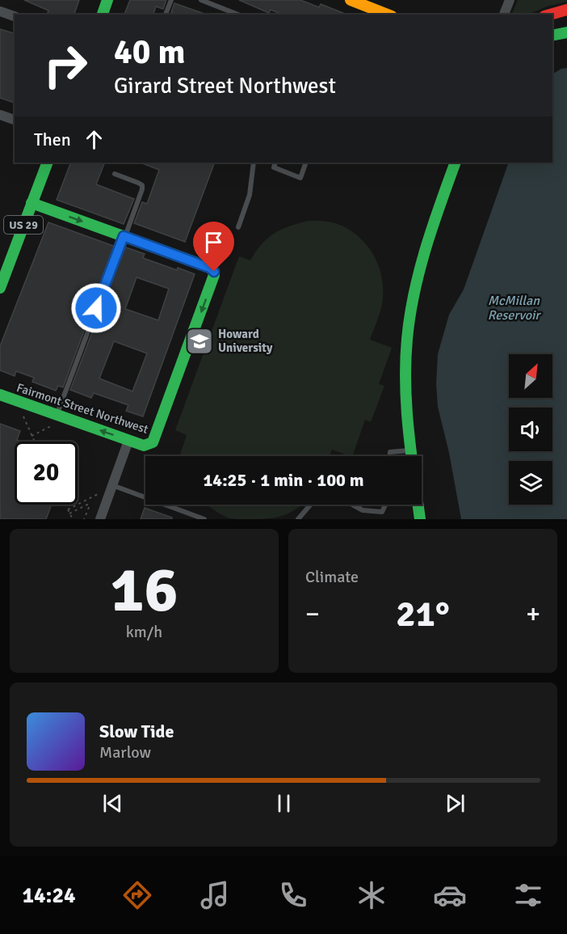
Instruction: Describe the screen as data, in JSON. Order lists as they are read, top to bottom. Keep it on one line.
{"streets":{"main road":["US 29","Fairmont Street Northwest"]},"crossings":[["US 29","Fairmont Street Northwest"]],"water":["McMillan Reservoir"],"places":{"school or university":["Howard University"]},"north":"top right","page":{"turn":["40 m","Girard Street Northwest"],"then":"Then","limit":"20","trip":"14:25 · 1 min · 100 m","tile":[["16","km/h"],"Climate"],"heat":["−","21°","+"],"song":["Slow Tide","Marlow"],"tabs":"14:24"}}
